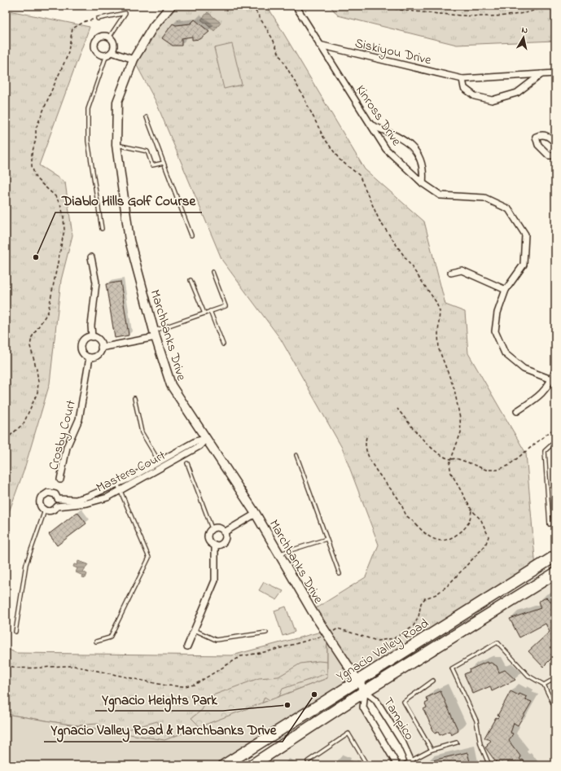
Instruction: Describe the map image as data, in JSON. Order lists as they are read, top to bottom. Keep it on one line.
{"streets":{"highway":["Ygnacio Valley Road"],"street":["Siskiyou Drive","Kinross Drive","Marchbanks Drive","Crosby Court","Masters Court","Tampico"]},"crossings":[["Siskiyou Drive","Kinross Drive"],["Marchbanks Drive","Masters Court"],["Marchbanks Drive","Ygnacio Valley Road"],["Marchbanks Drive","Tampico"],["Ygnacio Valley Road","Tampico"]],"places":["Diablo Hills Golf Course","Ygnacio Valley Road & Marchbanks Drive","Ygnacio Heights Park"],"north":"top"}
